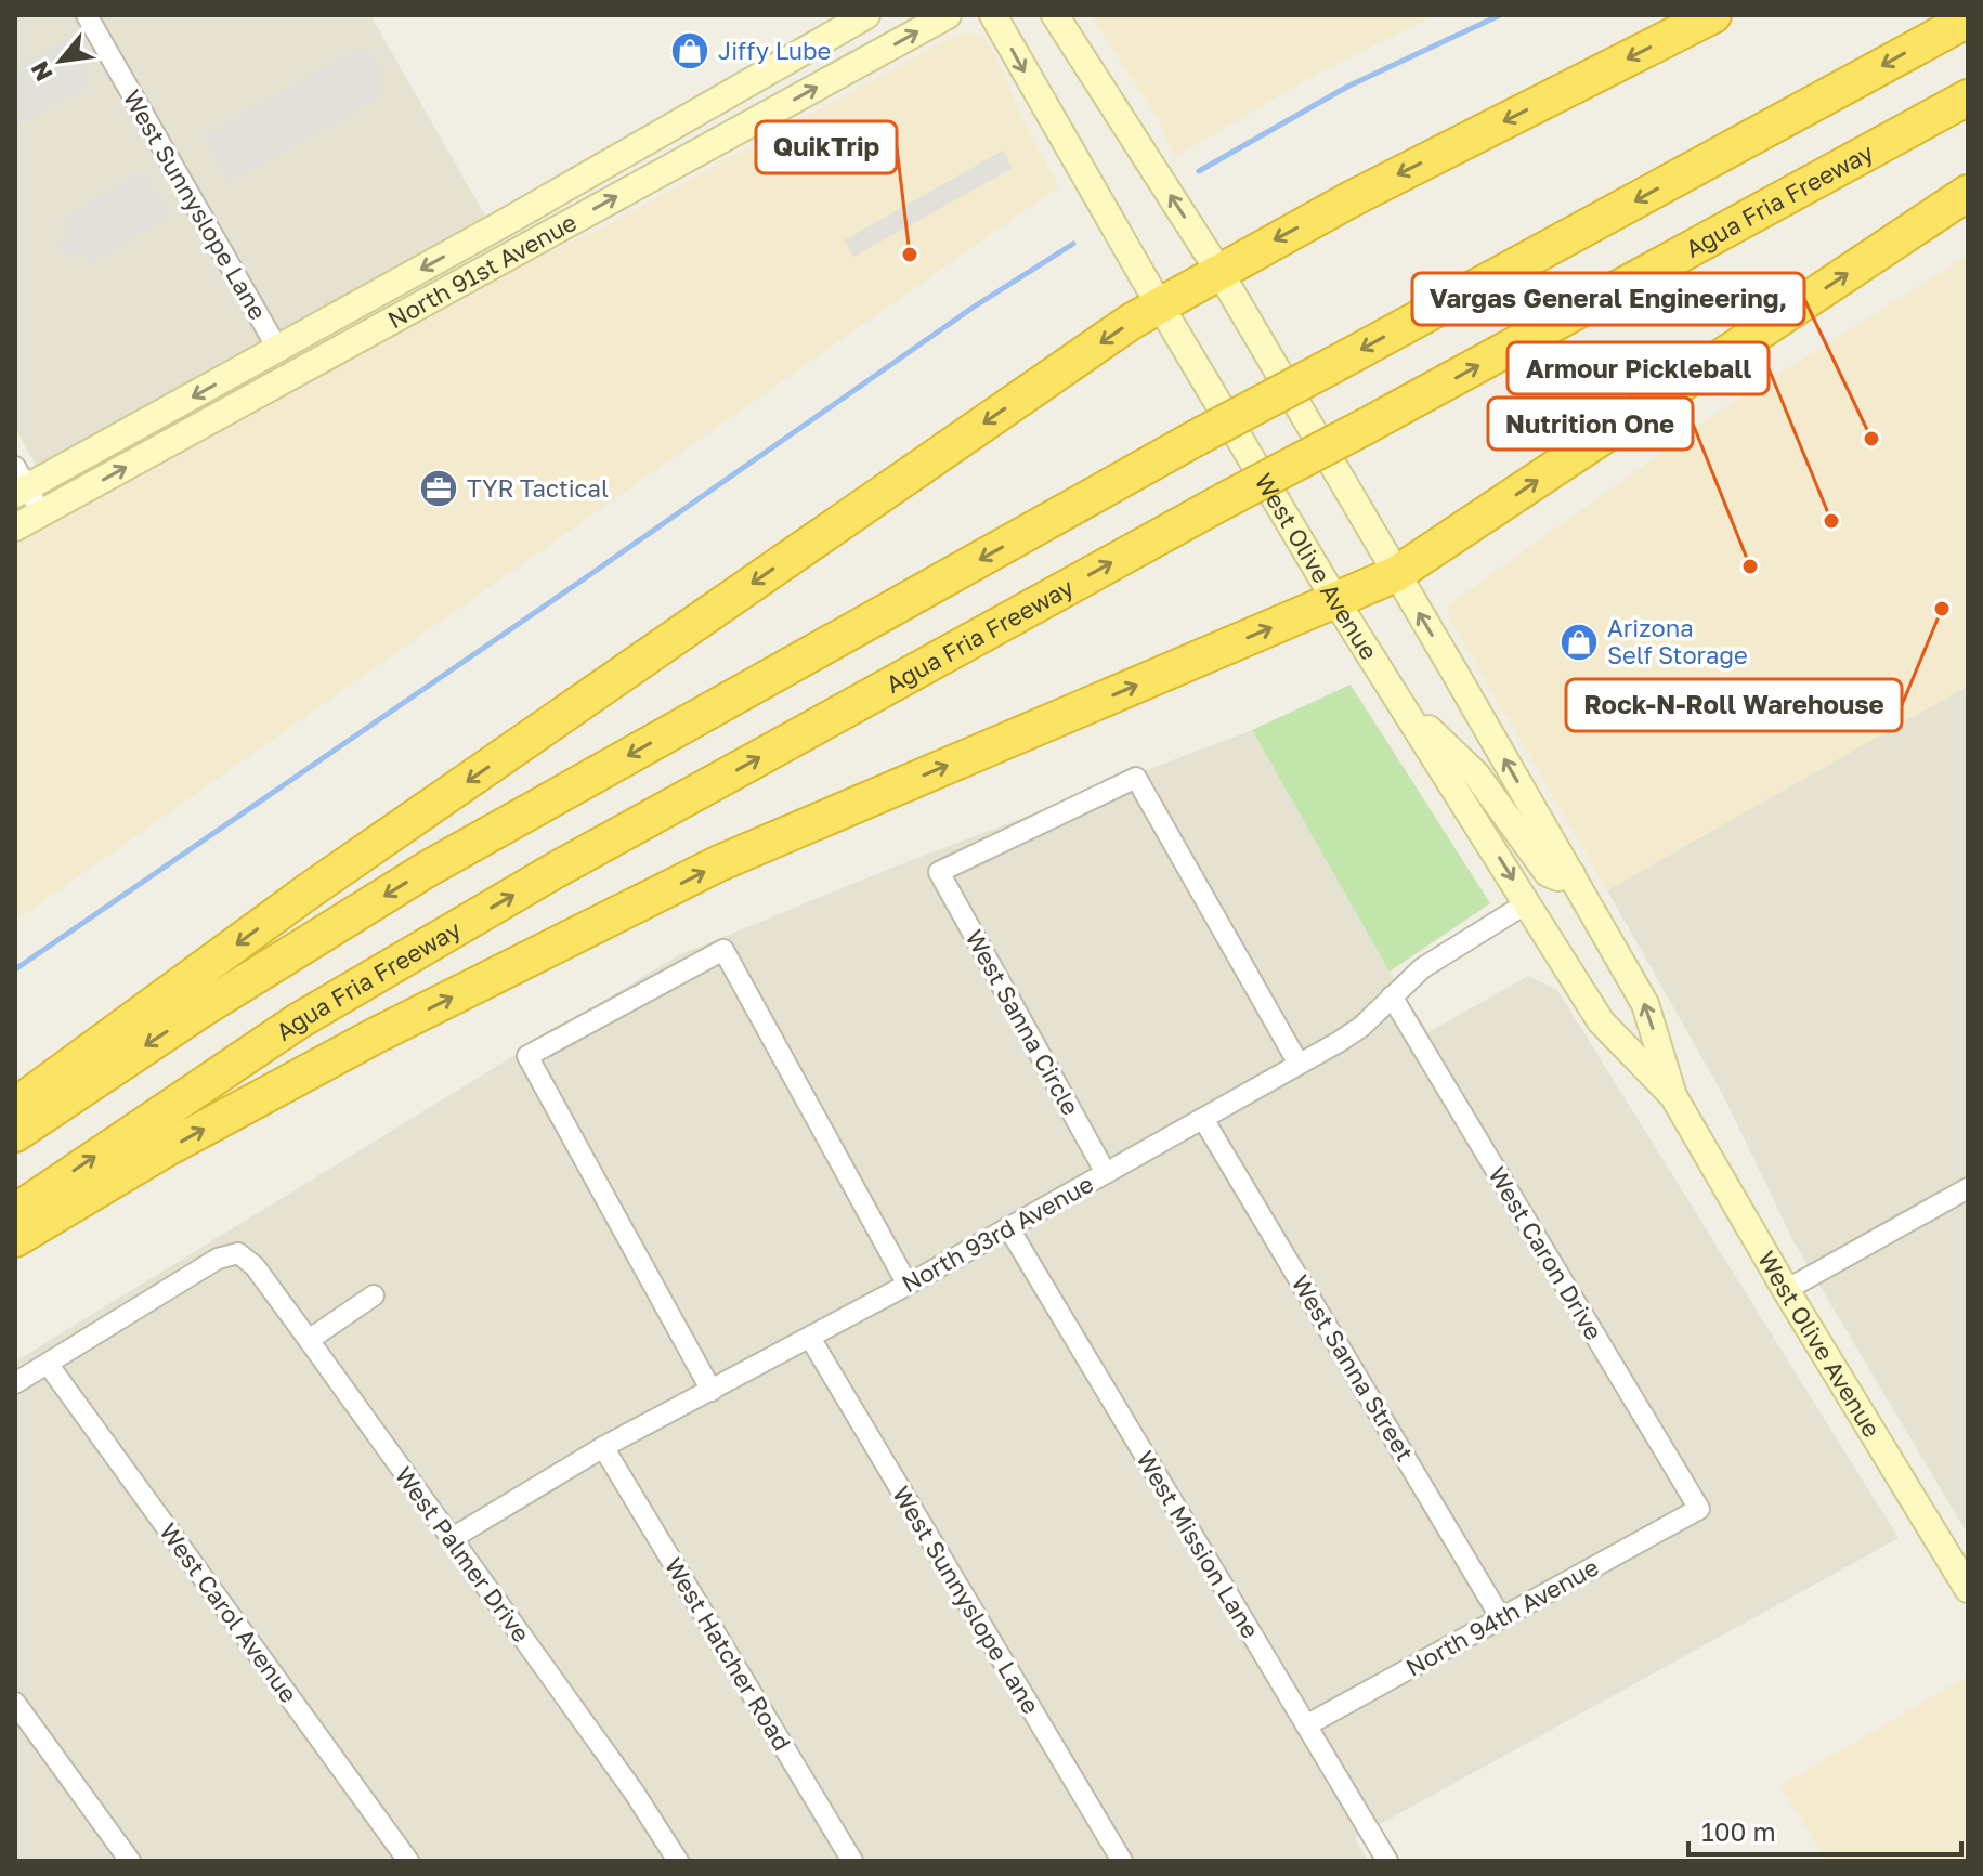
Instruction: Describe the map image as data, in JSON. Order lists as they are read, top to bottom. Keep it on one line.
{"streets":{"highway":["Agua Fria Freeway"],"main road":["North 91st Avenue","West Olive Avenue"],"street":["West Sunnyslope Lane","West Sanna Circle","North 93rd Avenue","West Caron Drive","West Sanna Street","West Mission Lane","West Palmer Drive","West Carol Avenue","North 94th Avenue","West Hatcher Road"]},"crossings":[["West Sunnyslope Lane","North 91st Avenue"],["West Sunnyslope Lane","North 93rd Avenue"],["West Olive Avenue","North 93rd Avenue"],["West Sanna Circle","North 93rd Avenue"],["North 93rd Avenue","West Caron Drive"],["North 93rd Avenue","West Sanna Street"],["North 93rd Avenue","West Mission Lane"],["North 93rd Avenue","West Palmer Drive"],["North 93rd Avenue","West Hatcher Road"],["West Caron Drive","North 94th Avenue"],["West Sanna Street","North 94th Avenue"],["West Mission Lane","North 94th Avenue"],["West Palmer Drive","West Carol Avenue"]],"places":{"shop":["Jiffy Lube","Arizona Self Storage"],"other":["QuikTrip","Vargas General Engineering,","Armour Pickleball","Nutrition One","Rock-N-Roll Warehouse"],"office":["TYR Tactical"]},"scale_bar":"100 m","north":"bottom left"}
